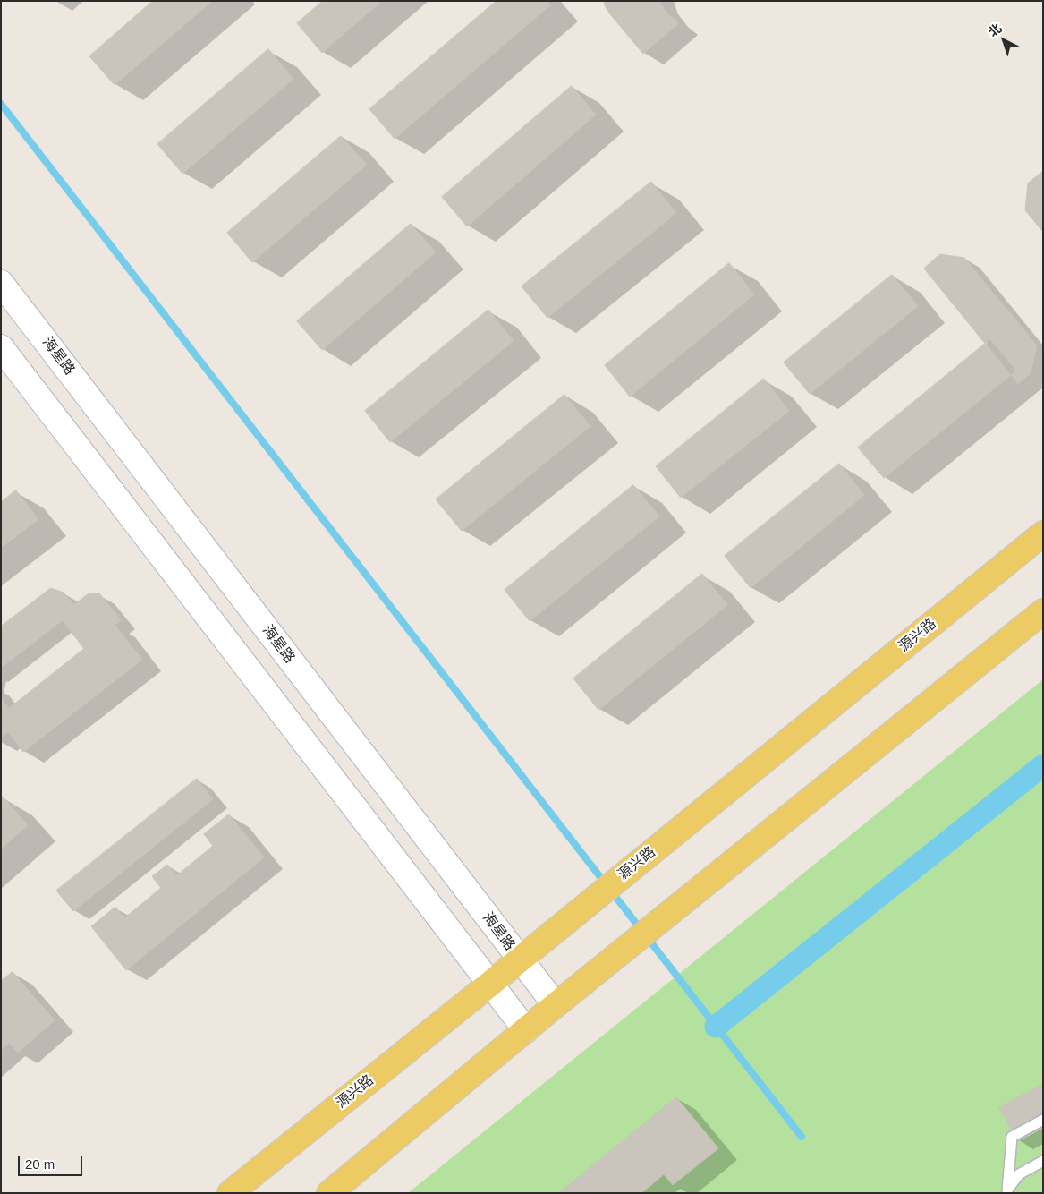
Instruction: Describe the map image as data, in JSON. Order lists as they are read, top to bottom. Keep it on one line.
{"streets":{"main road":["海星路","源兴路"]},"crossings":[["海星路","源兴路"]],"scale_bar":"20 m","north":"top left"}
